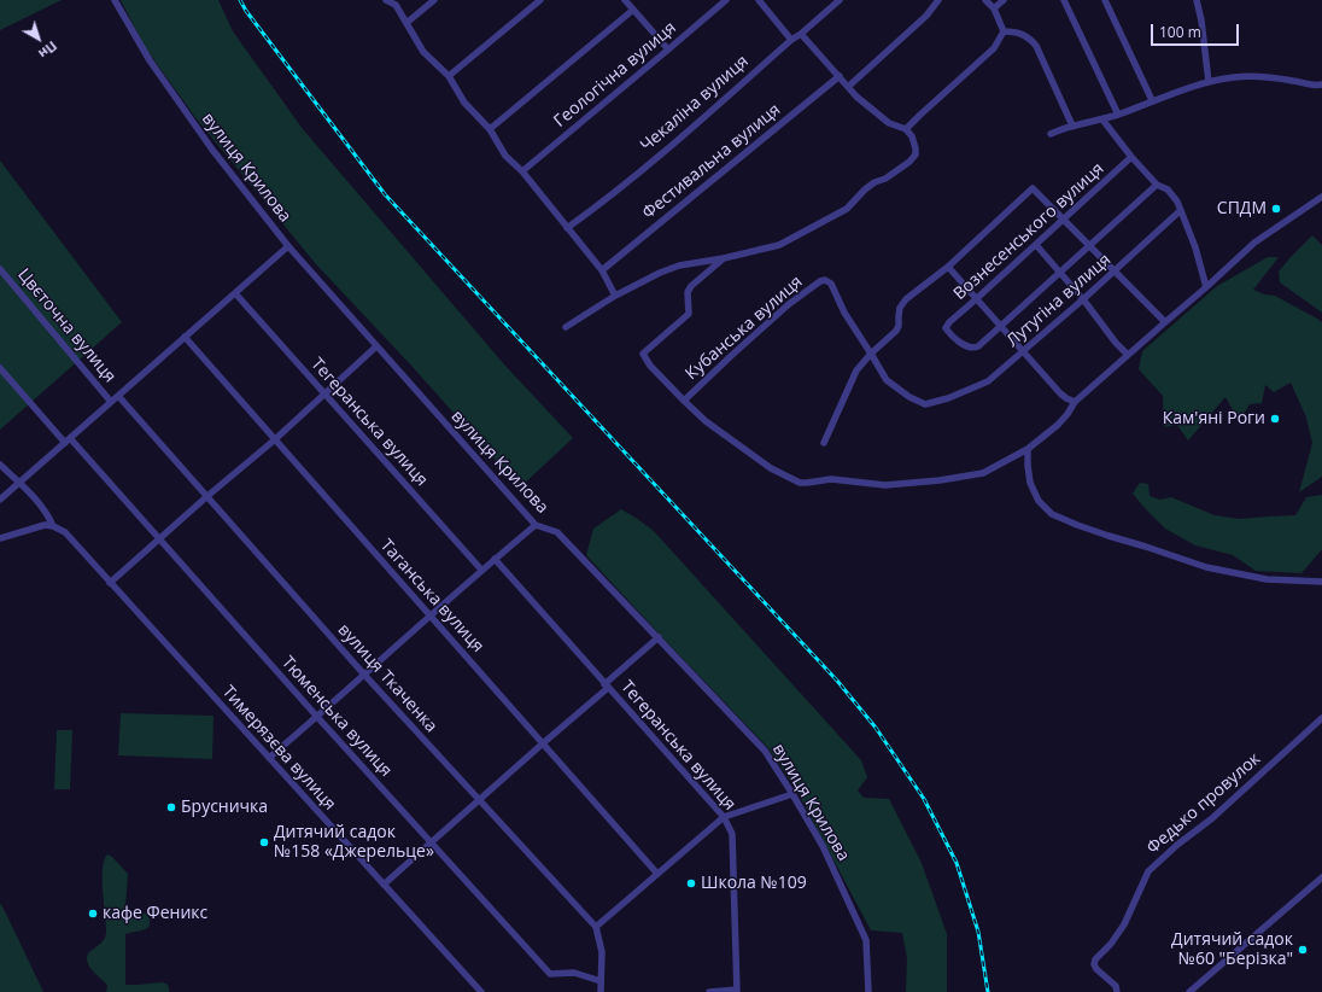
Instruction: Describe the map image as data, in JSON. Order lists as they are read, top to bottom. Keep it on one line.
{"streets":{"street":["Геологічна вулиця","Чекаліна вулиця","Фестивальна вулиця","вулиця Крилова","Вознесенського вулиця","Лутугіна вулиця","Цвєточна вулиця","Кубанська вулиця","Тегеранська вулиця","Таганська вулиця","вулиця Ткаченка","Тюменська вулиця","Тимерязєва вулиця","Федько провулок"]},"crossings":[["Лутугіна вулиця","Кубанська вулиця"],["вулиця Ткаченка","Тюменська вулиця"]],"places":["СПДМ","Кам'яні Роги","Брусничка","Дитячий садок №158 «Джерельце»","Школа №109","кафе Феникс","Дитячий садок №60 \"Берізка\""],"scale_bar":"100 m","north":"bottom right"}
